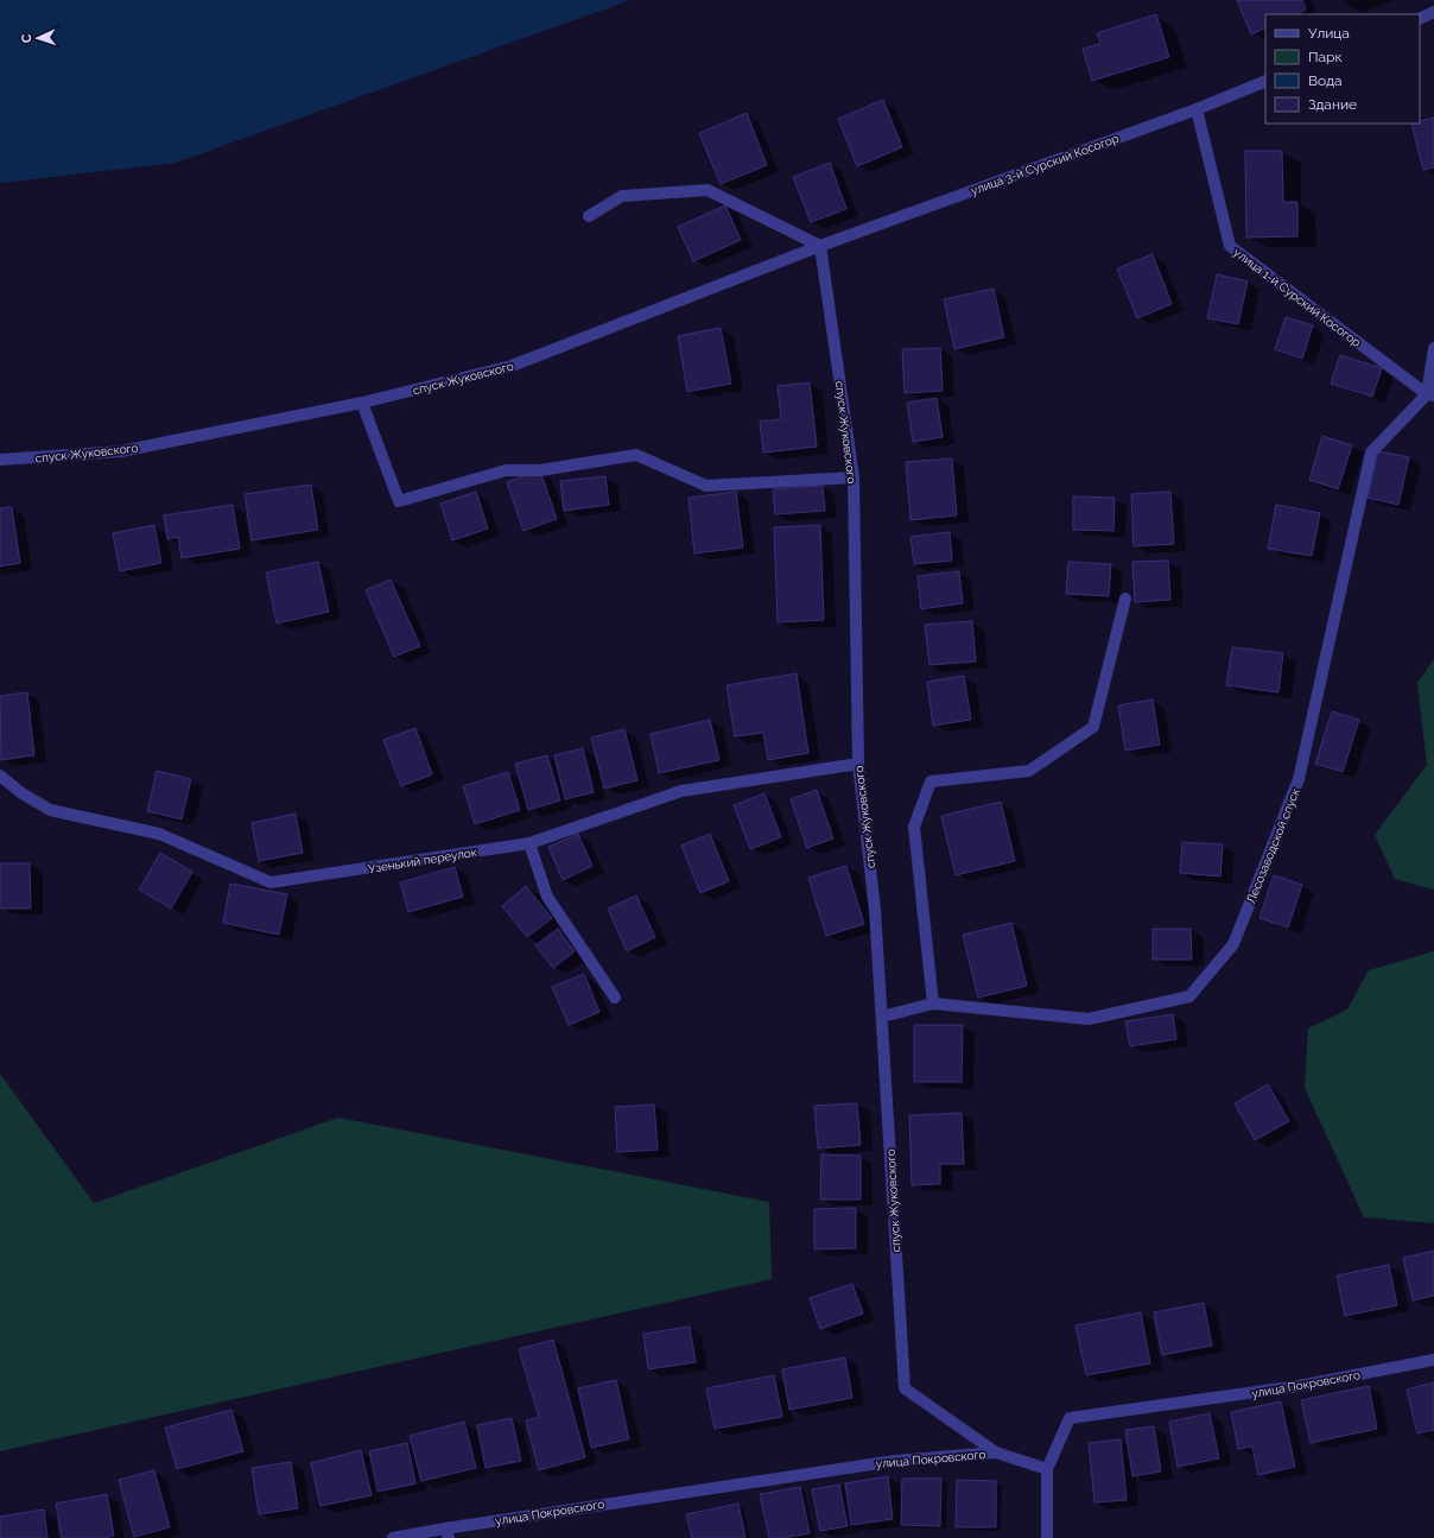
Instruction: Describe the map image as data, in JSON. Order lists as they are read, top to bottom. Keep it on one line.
{"streets":{"street":["улица 3-й Сурский Косогор","улица 1-й Сурский Косогор","спуск Жуковского","Лесозаводской спуск","Узенький переулок","улица Покровского"]},"crossings":[["улица 3-й Сурский Косогор","улица 1-й Сурский Косогор"],["улица 3-й Сурский Косогор","спуск Жуковского"],["улица 1-й Сурский Косогор","Лесозаводской спуск"],["спуск Жуковского","Лесозаводской спуск"],["спуск Жуковского","Узенький переулок"],["спуск Жуковского","улица Покровского"]],"legend":["Улица","Парк","Вода","Здание"],"north":"left"}
